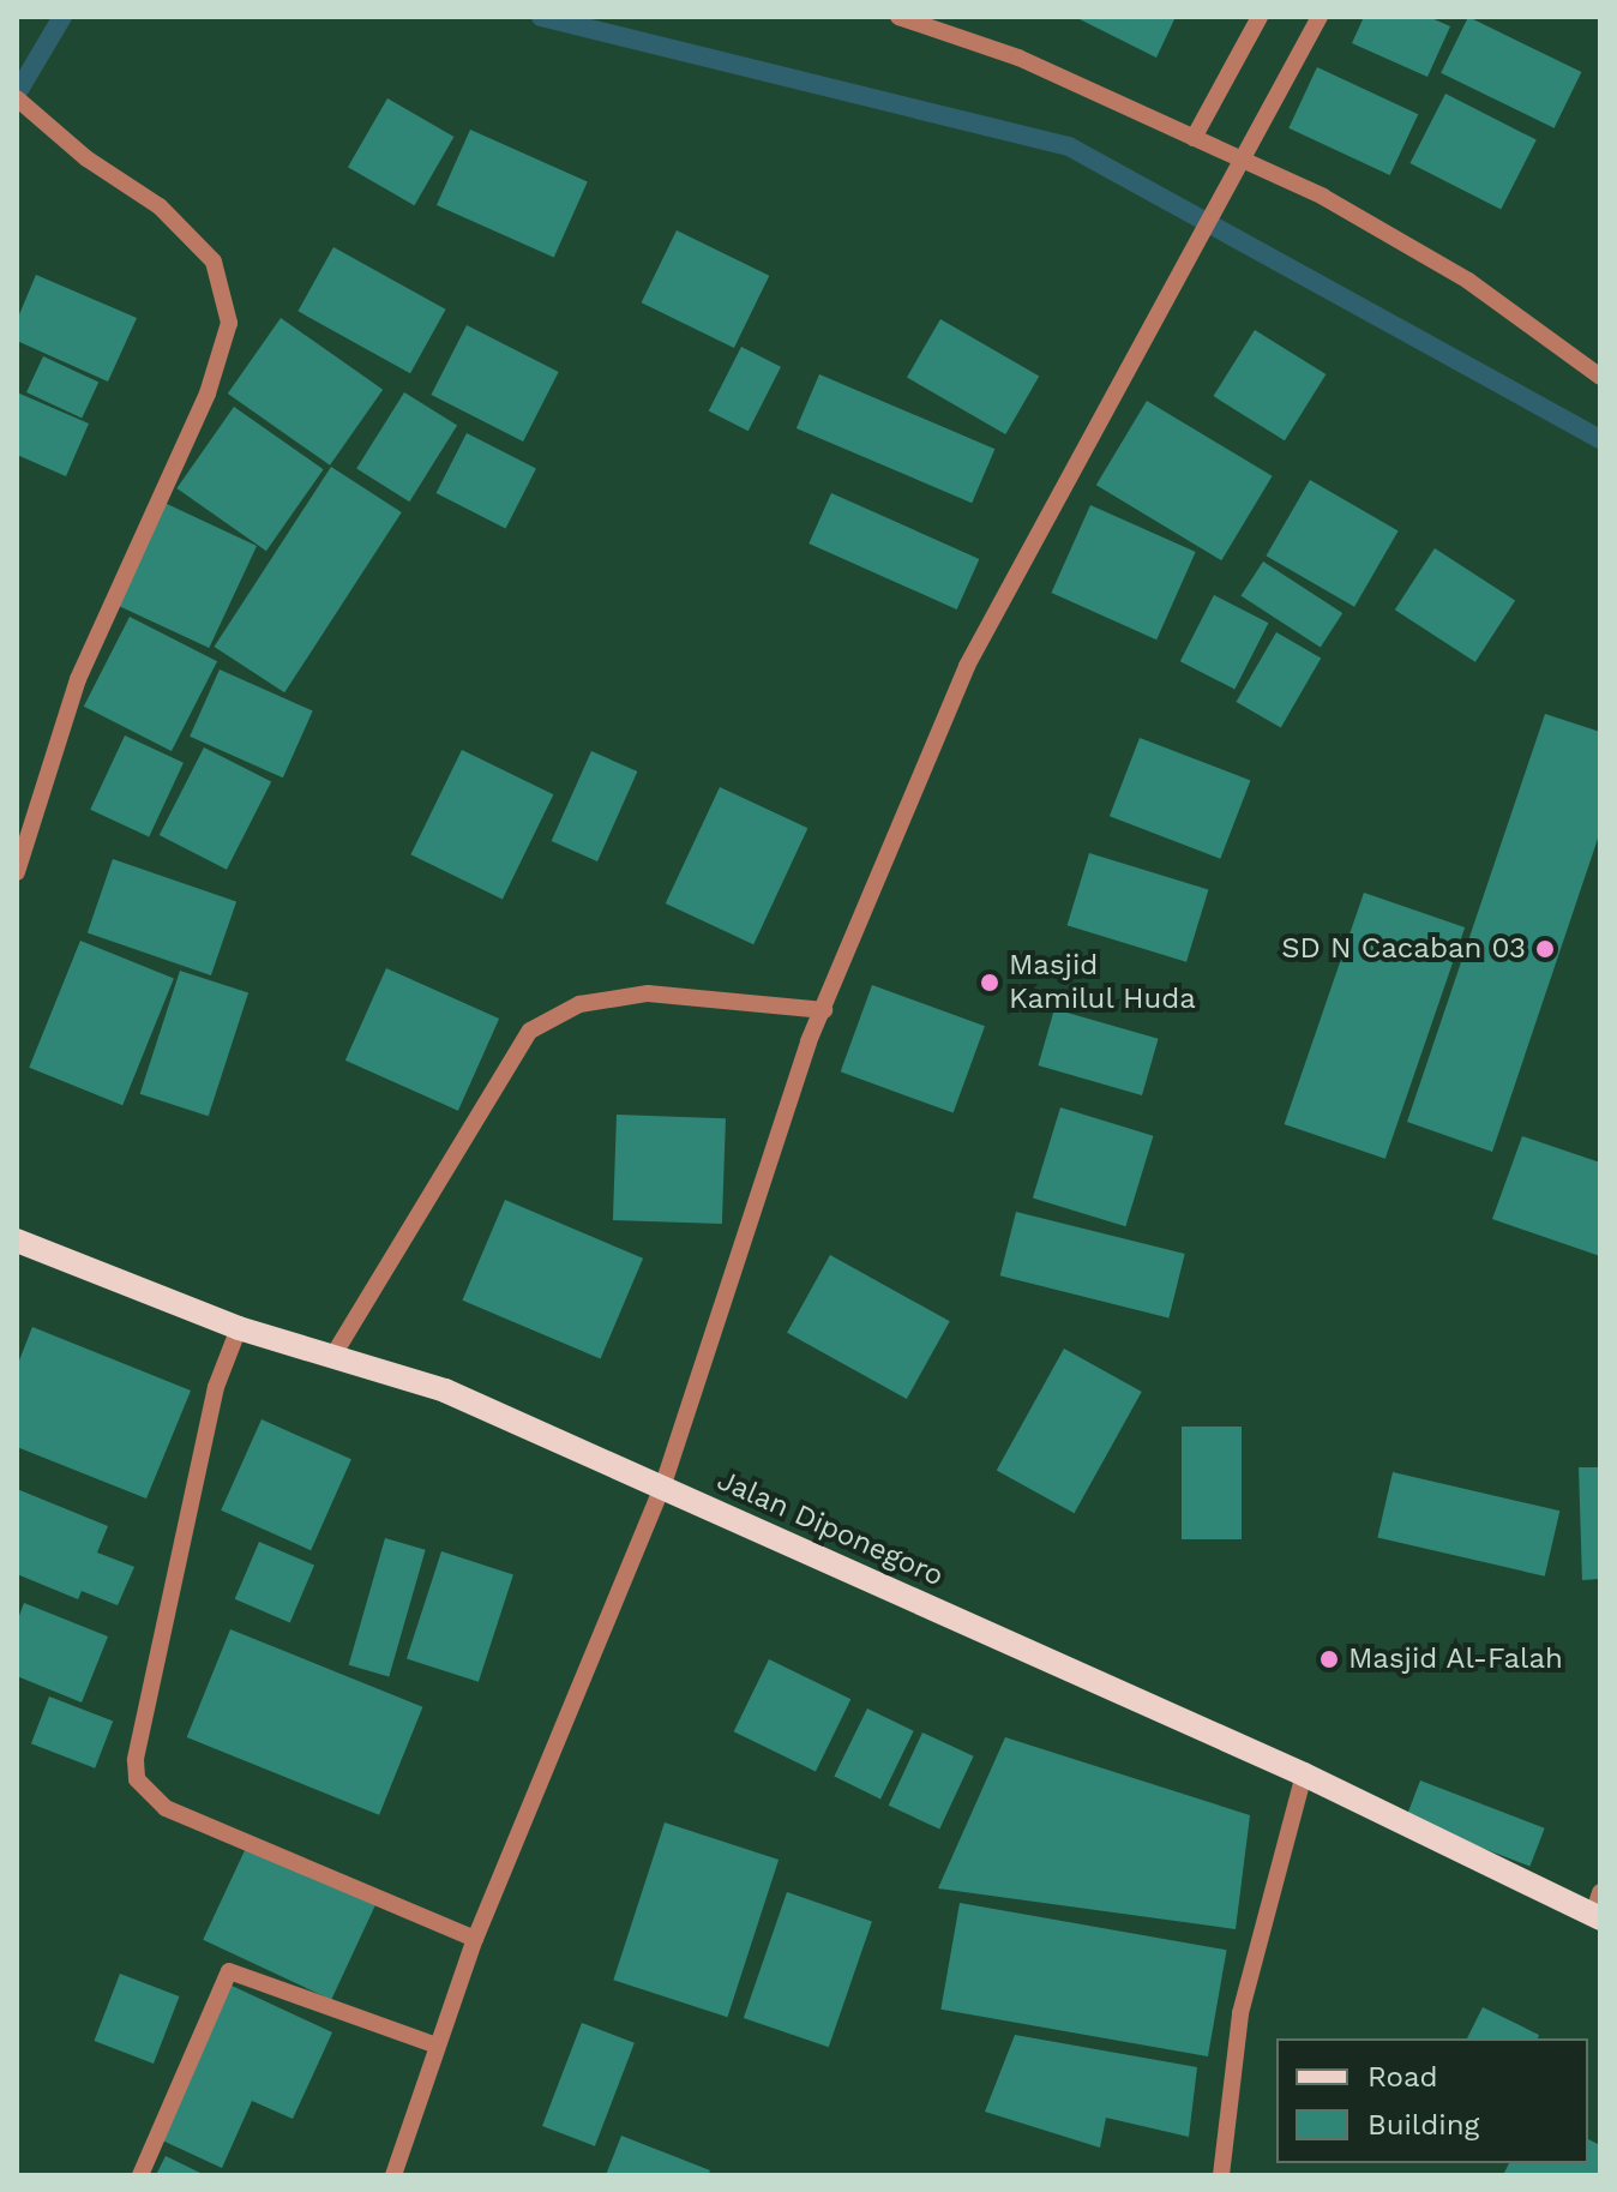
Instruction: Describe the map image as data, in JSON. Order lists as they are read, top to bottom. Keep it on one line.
{"streets":{"main road":["Jalan Diponegoro"]},"places":["SD N Cacaban 03","Masjid Kamilul Huda","Masjid Al-Falah"],"legend":["Road","Building"]}
